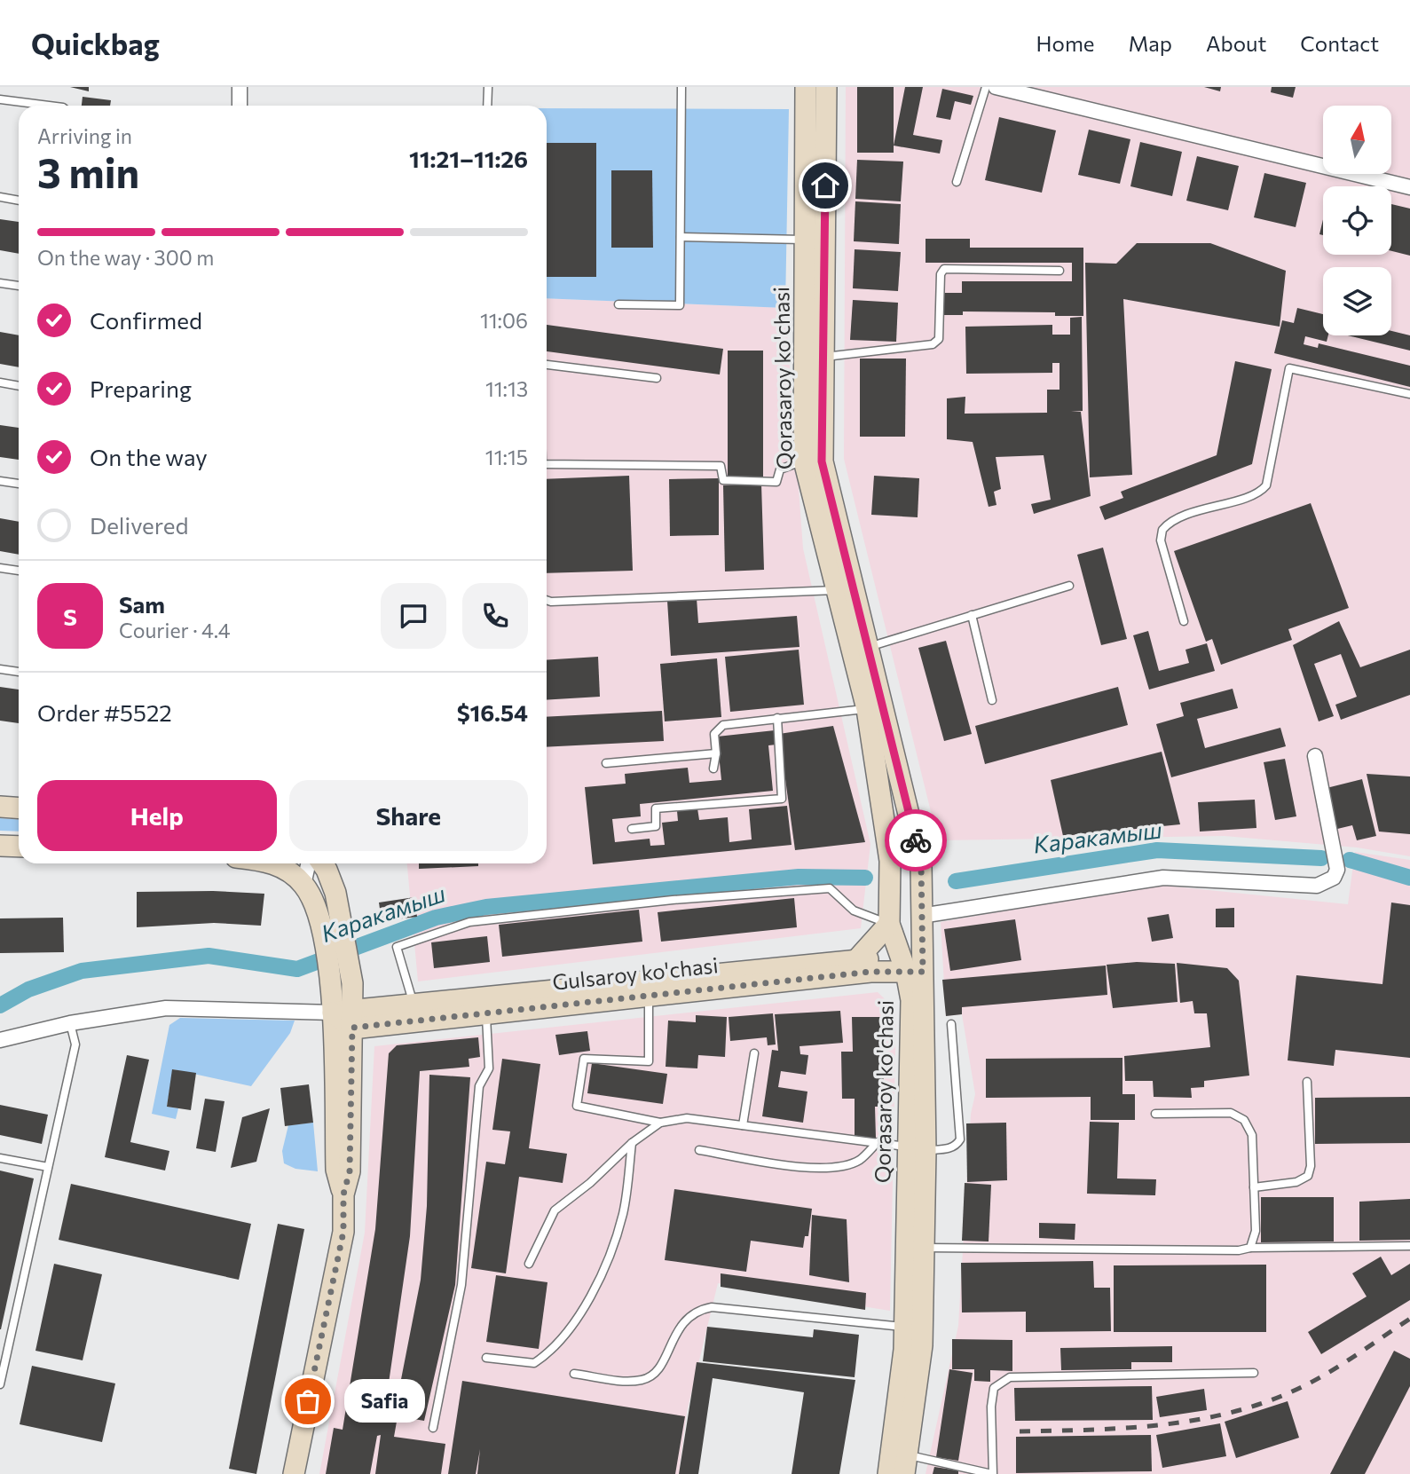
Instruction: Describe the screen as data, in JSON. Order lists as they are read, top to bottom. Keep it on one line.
{"streets":{"main road":["Qorasaroy ko'chasi","Gulsaroy ko'chasi"]},"crossings":[["Qorasaroy ko'chasi","Gulsaroy ko'chasi"]],"water":["Каракамыш"],"places":["Safia"],"north":"top","page":{"header":"Quickbag","nav":["Home","Map","About","Contact"],"heading":["3 min","Arriving in","11:21–11:26"],"panel":["Sam","Courier · 4.4","Order #5522","$16.54"],"bar":"On the way · 300 m","list":[["Confirmed","11:06"],["Preparing","11:13"],["On the way","11:15"],"Delivered"],"round":"S","buttons":["Help","Share"],"bubble":"Safia"}}
